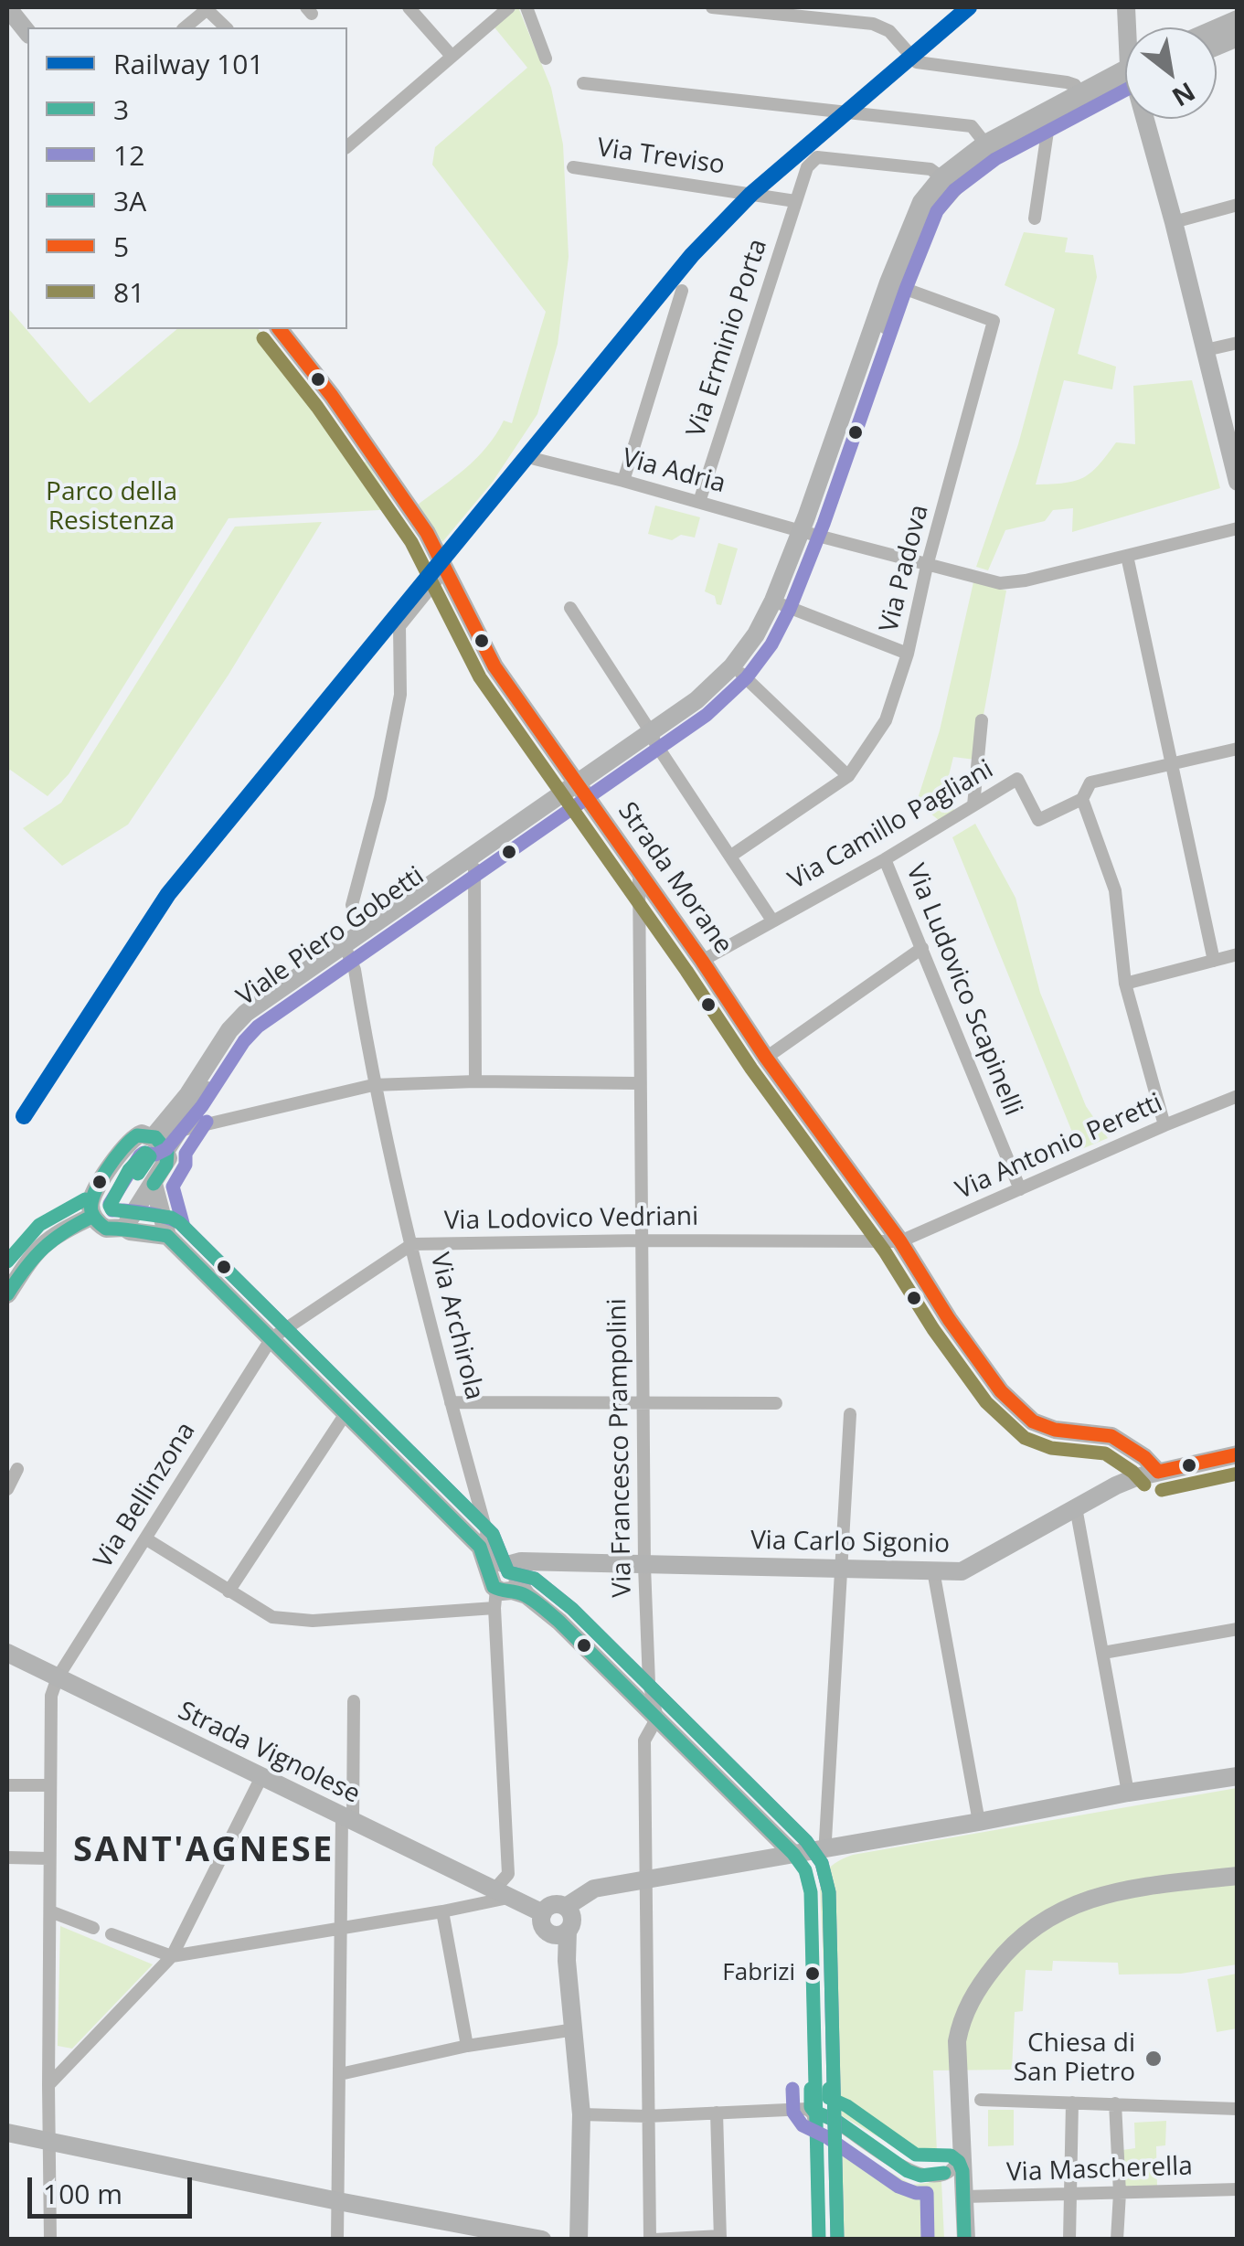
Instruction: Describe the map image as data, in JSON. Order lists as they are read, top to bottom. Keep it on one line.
{"streets":{"street":["Via Treviso","Via Erminio Porta","Via Adria","Via Padova","Via Camillo Pagliani","Strada Morane","Viale Piero Gobetti","Via Ludovico Scapinelli","Via Antonio Peretti","Via Lodovico Vedriani","Via Archirola","Via Francesco Prampolini","Via Bellinzona","Via Carlo Sigonio","Strada Vignolese","Via Mascherella"]},"crossings":[["Via Treviso","Via Erminio Porta"],["Via Erminio Porta","Via Adria"],["Via Erminio Porta","Viale Piero Gobetti"],["Via Adria","Via Padova"],["Via Adria","Viale Piero Gobetti"],["Via Padova","Viale Piero Gobetti"],["Via Camillo Pagliani","Strada Morane"],["Via Camillo Pagliani","Via Ludovico Scapinelli"],["Strada Morane","Viale Piero Gobetti"],["Strada Morane","Via Antonio Peretti"],["Strada Morane","Via Lodovico Vedriani"],["Strada Morane","Via Francesco Prampolini"],["Strada Morane","Via Carlo Sigonio"],["Viale Piero Gobetti","Via Archirola"],["Via Ludovico Scapinelli","Via Antonio Peretti"],["Via Antonio Peretti","Via Lodovico Vedriani"],["Via Lodovico Vedriani","Via Archirola"],["Via Lodovico Vedriani","Via Francesco Prampolini"],["Via Lodovico Vedriani","Via Bellinzona"],["Via Francesco Prampolini","Via Carlo Sigonio"],["Via Bellinzona","Strada Vignolese"]],"districts":["SANT'AGNESE"],"parks":["Parco della Resistenza"],"places":["Fabrizi","Chiesa di San Pietro"],"lines":["rail line 101","transit line 12","transit line 5","transit line 81","transit line 3","transit line 3A"],"legend":["Railway 101","3","12","3A","5","81"],"scale_bar":"100 m","north":"bottom right"}
